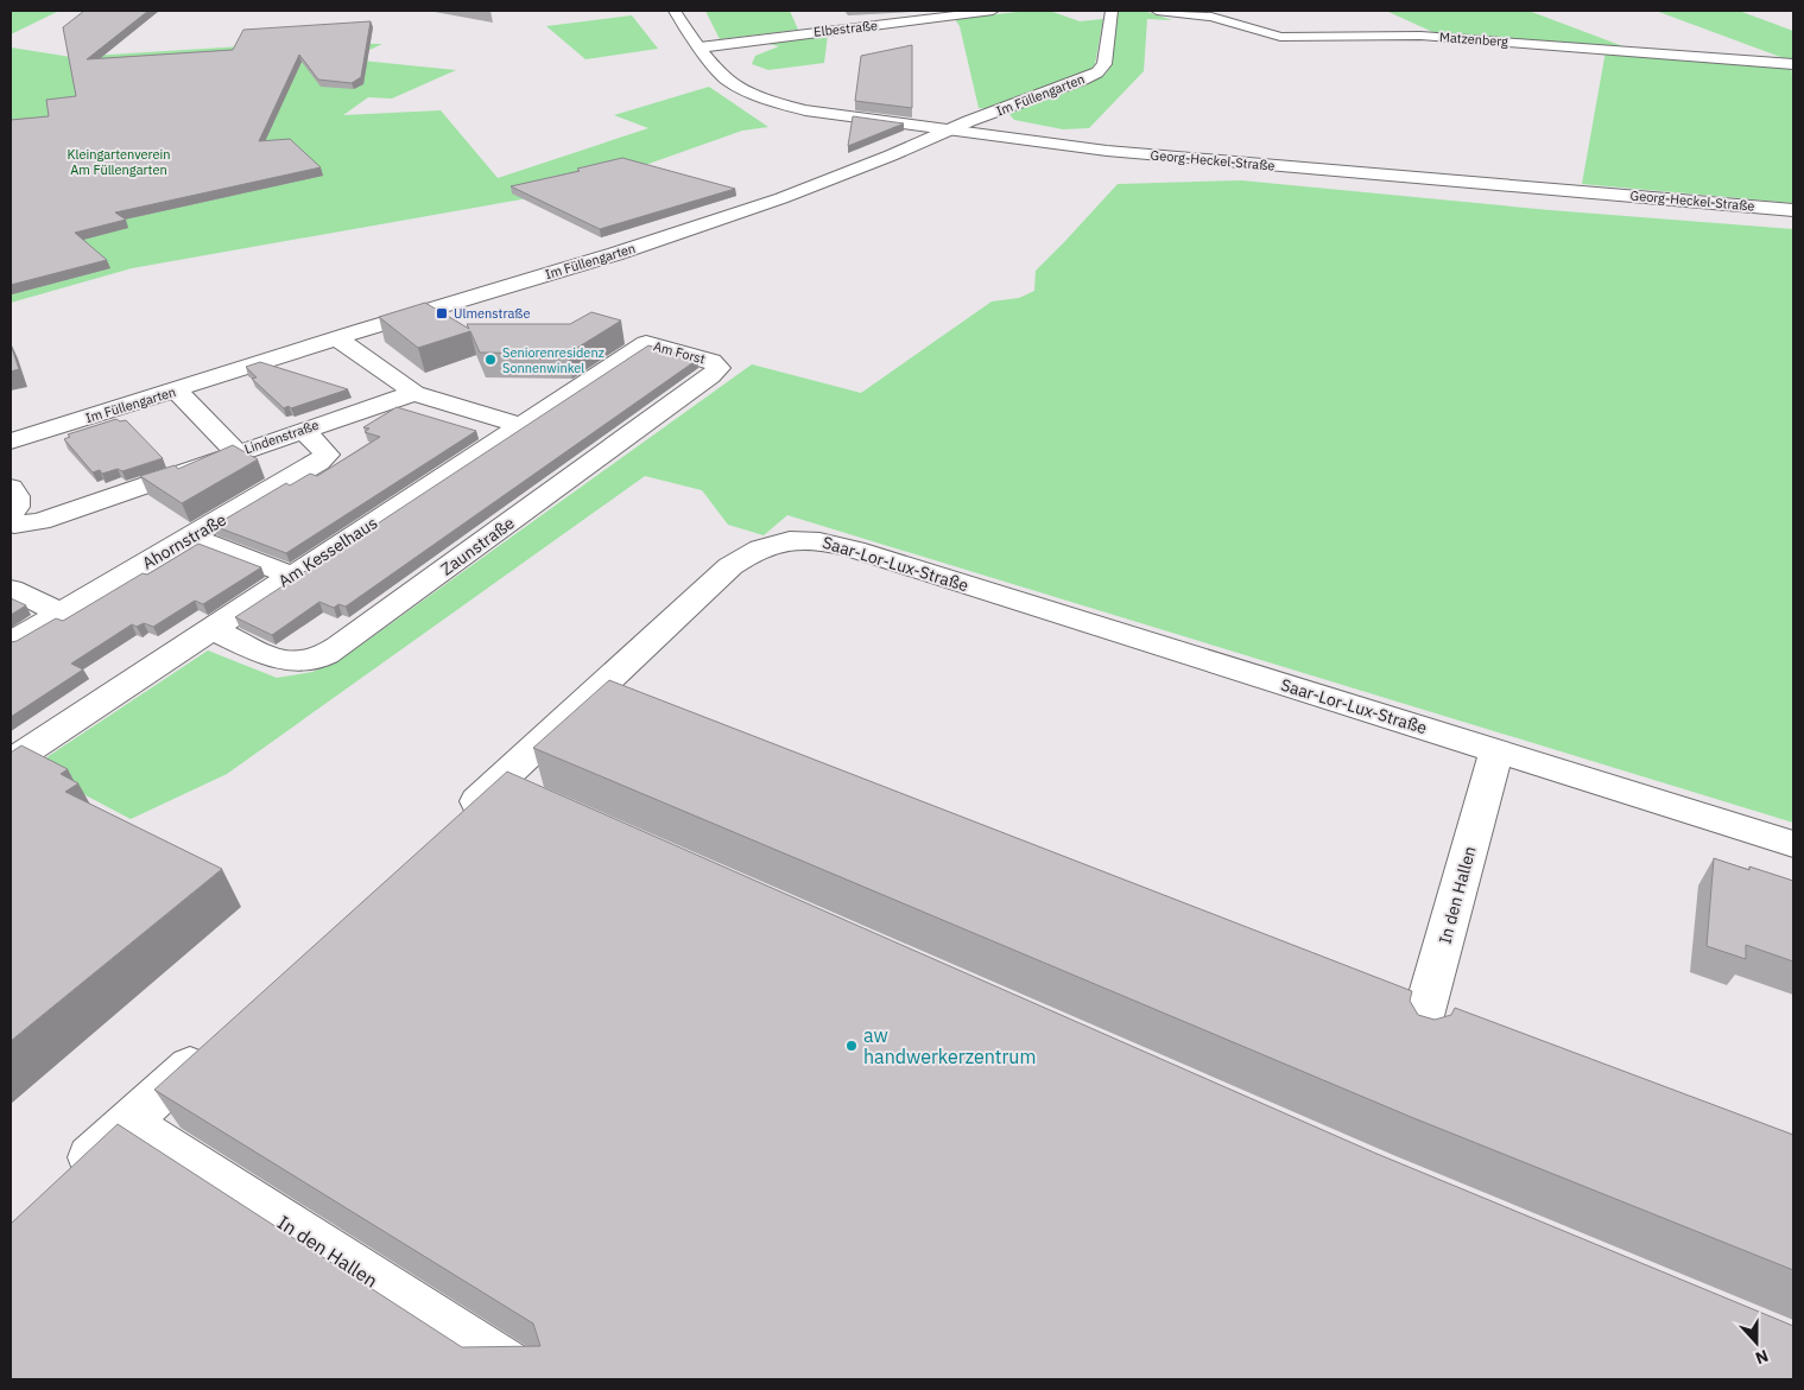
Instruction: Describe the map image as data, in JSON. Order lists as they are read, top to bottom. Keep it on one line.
{"streets":{"street":["Elbestraße","Matzenberg","Im Füllengarten","Georg-Heckel-Straße","Am Forst","Lindenstraße","Ahornstraße","Zaunstraße","Am Kesselhaus","Saar-Lor-Lux-Straße","In den Hallen"]},"crossings":[["Elbestraße","Georg-Heckel-Straße"],["Im Füllengarten","Georg-Heckel-Straße"],["Am Forst","Zaunstraße"],["Am Forst","Am Kesselhaus"],["Lindenstraße","Ahornstraße"],["Zaunstraße","Am Kesselhaus"],["Saar-Lor-Lux-Straße","In den Hallen"]],"parks":["Kleingartenverein Am Füllengarten"],"places":{"transit":["Ulmenstraße"],"other":["Seniorenresidenz Sonnenwinkel","aw handwerkerzentrum"]},"north":"bottom"}
